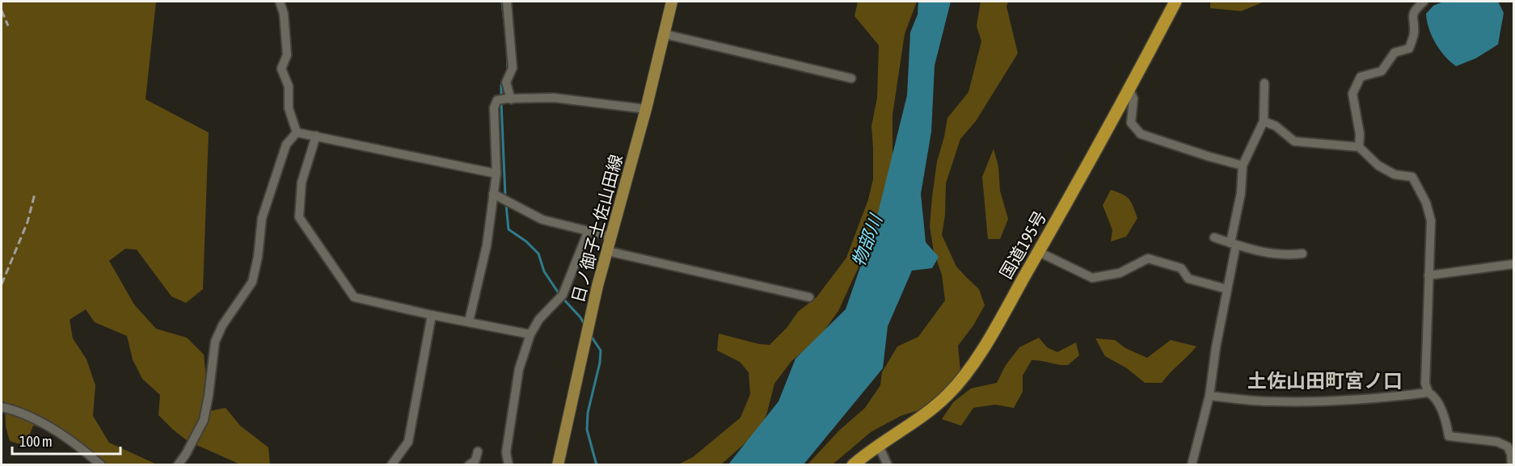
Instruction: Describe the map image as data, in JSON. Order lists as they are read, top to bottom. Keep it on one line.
{"streets":{"highway":["国道195号"],"main road":["日ノ御子土佐山田線"]},"districts":["土佐山田町宮ノ口"],"water":["物部川"],"scale_bar":"100 m"}
